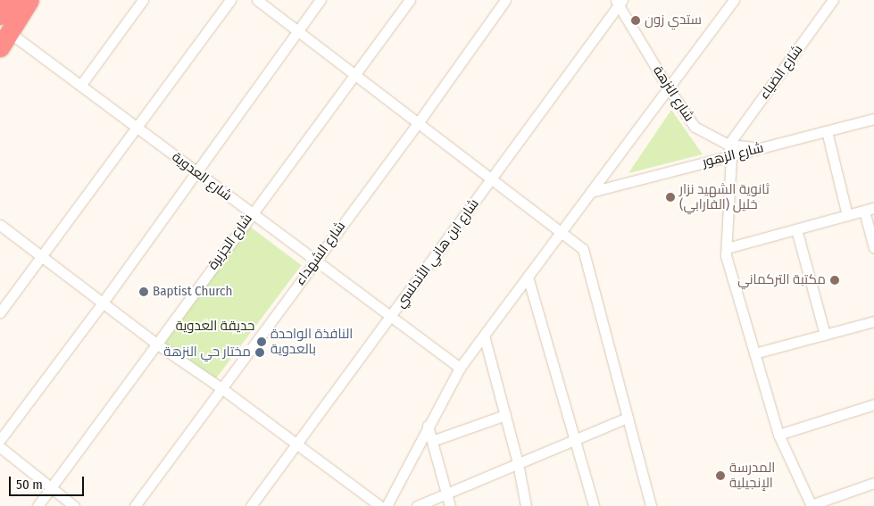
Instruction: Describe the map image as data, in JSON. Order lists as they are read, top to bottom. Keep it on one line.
{"streets":{"street":["شارع الضياء","شارع النزهة","شارع الزهور","شارع العدوية","شارع الجزيرة","شارع الشهداء","شارع ابن هاني الأندلسي"]},"crossings":[["شارع الضياء","شارع النزهة"],["شارع النزهة","شارع الزهور"],["شارع النزهة","شارع ابن هاني الأندلسي"],["شارع العدوية","شارع الجزيرة"],["شارع العدوية","شارع الشهداء"],["شارع العدوية","شارع ابن هاني الأندلسي"]],"parks":["حديقة العدوية"],"places":["ستدي زون","ثانوية الشهيد نزار خليل (الفارابي)","مكتبة التركماني","Baptist Church","النافذة الواحدة بالعدوية","مختار حي النزهة","المدرسة الإنجيلية"],"scale_bar":"50 m"}
